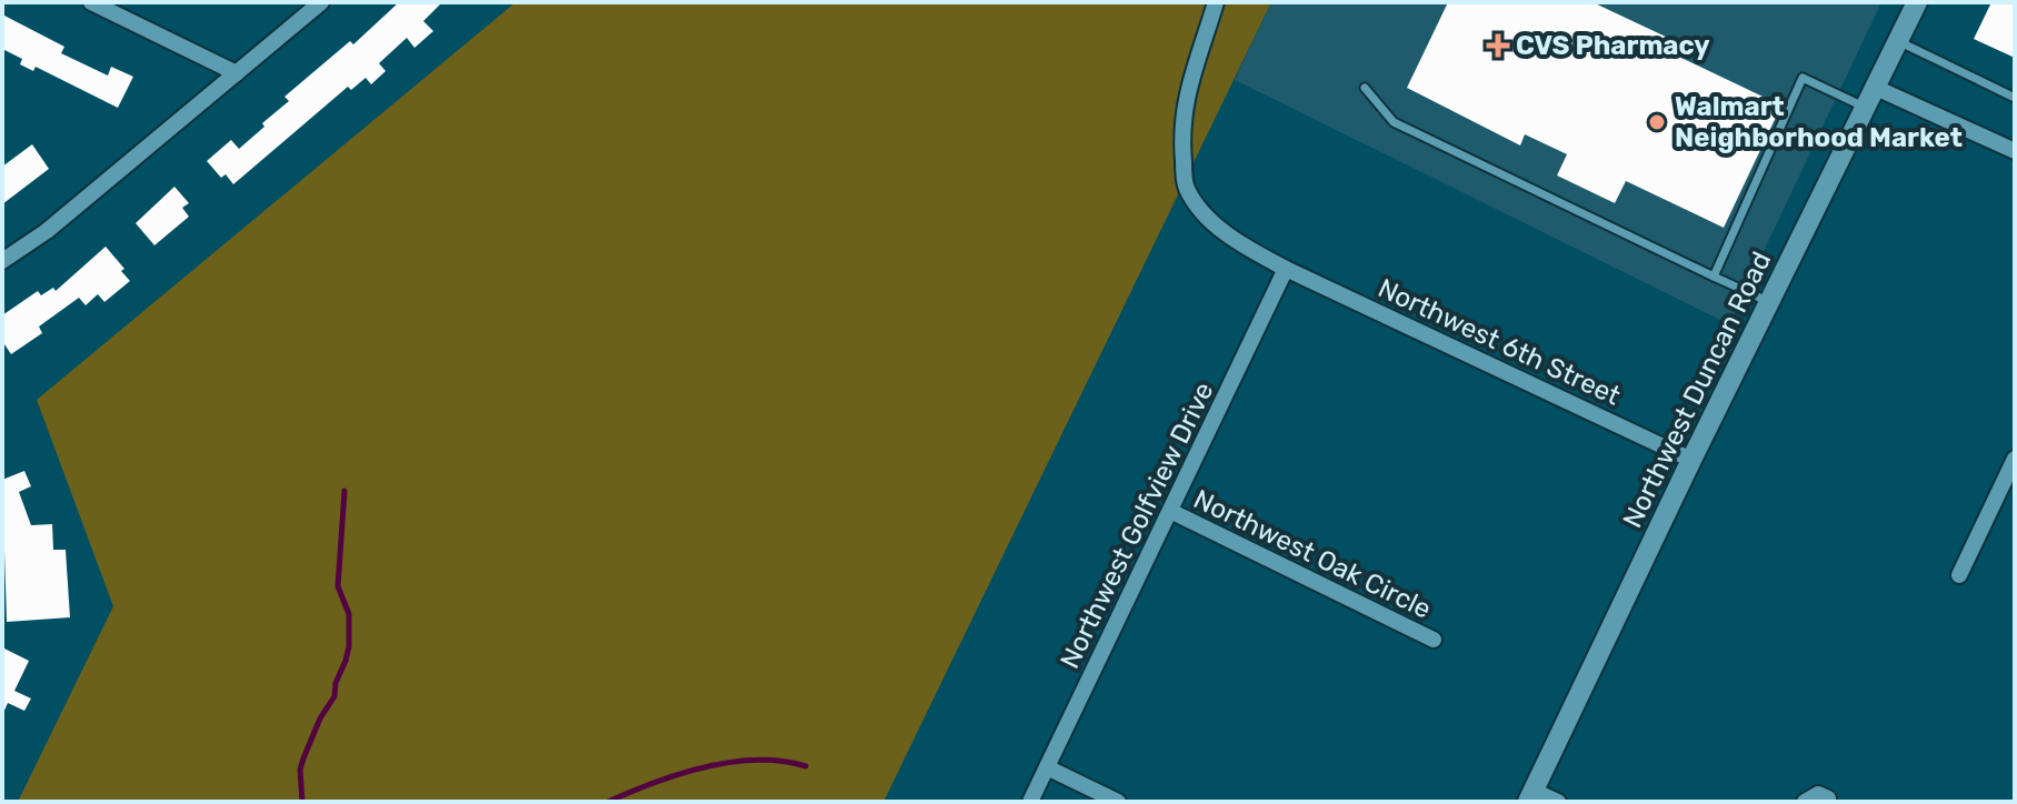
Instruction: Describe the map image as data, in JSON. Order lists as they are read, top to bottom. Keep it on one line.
{"streets":{"street":["Northwest 6th Street","Northwest Duncan Road","Northwest Golfview Drive","Northwest Oak Circle"]},"crossings":[["Northwest 6th Street","Northwest Duncan Road"],["Northwest 6th Street","Northwest Golfview Drive"],["Northwest Golfview Drive","Northwest Oak Circle"]],"places":{"health":["CVS Pharmacy"],"other":["Walmart Neighborhood Market"]}}
